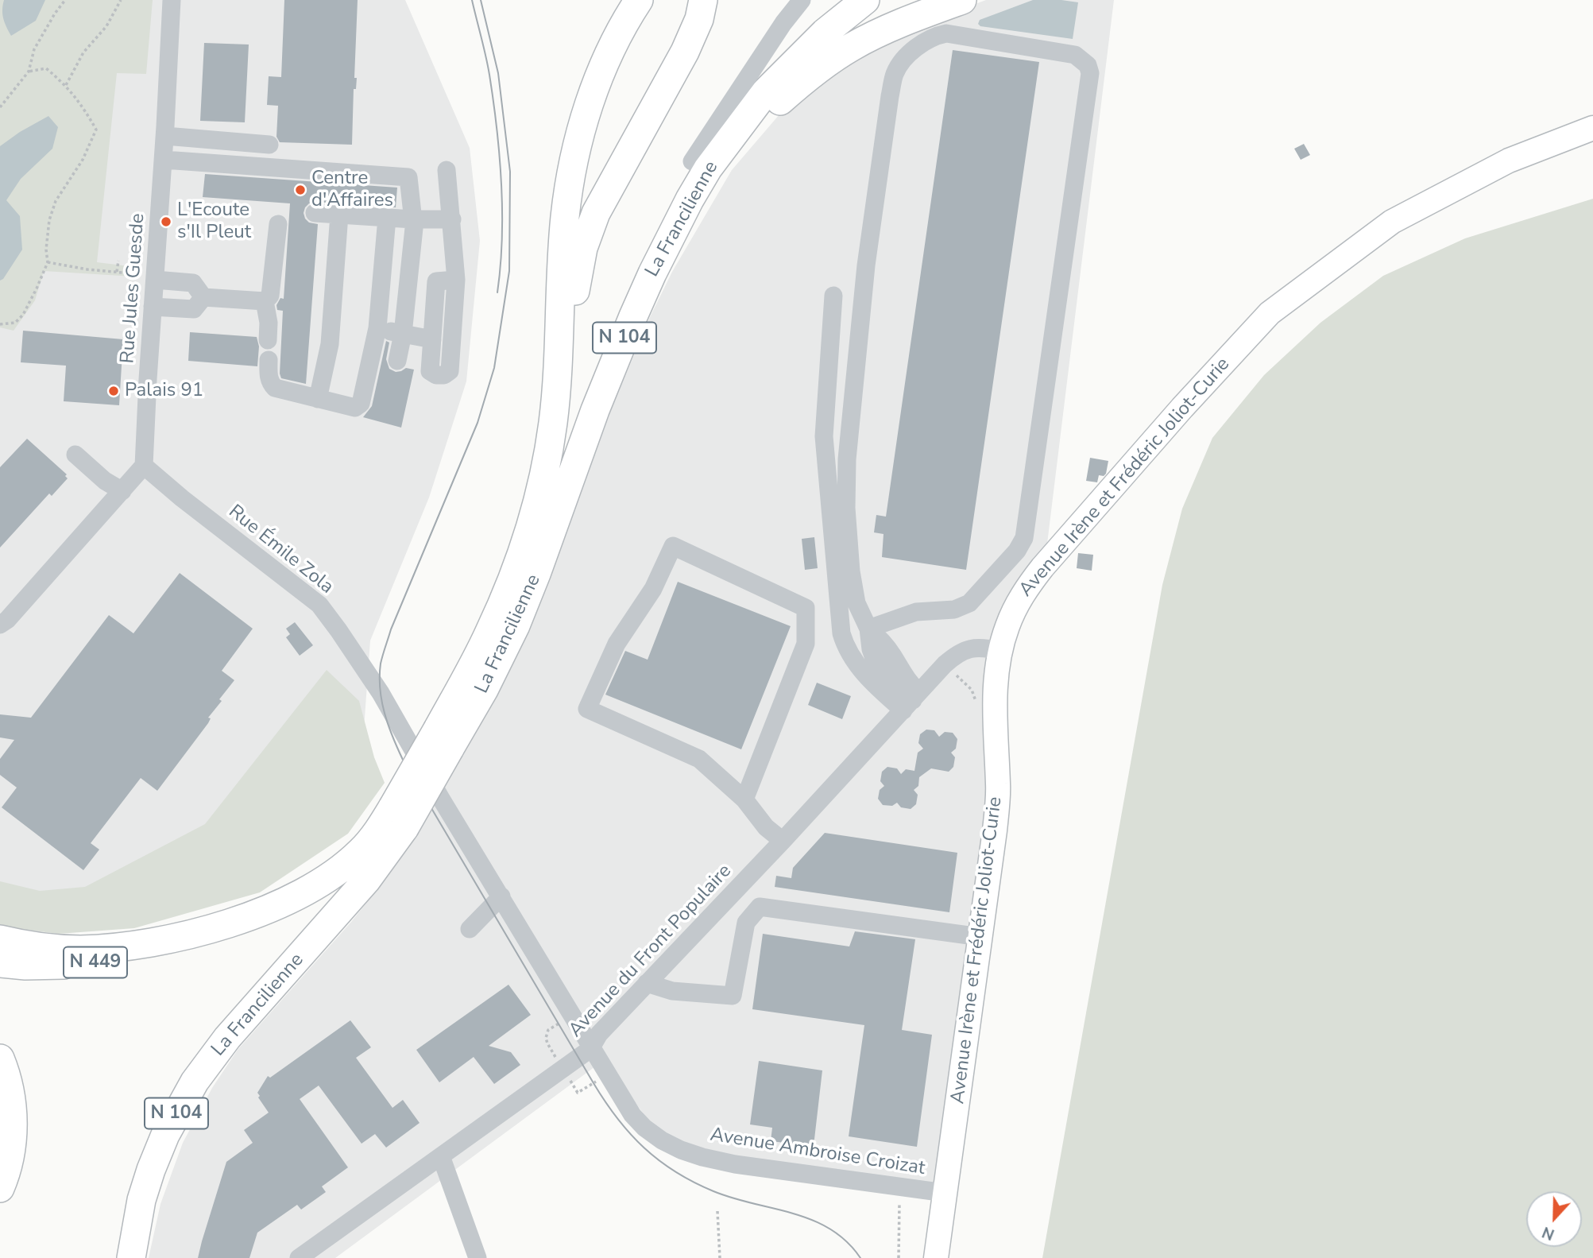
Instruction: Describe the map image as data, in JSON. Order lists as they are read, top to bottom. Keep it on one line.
{"streets":{"highway":["La Francilienne","N 104","N 449"],"main road":["Avenue Irène et Frédéric Joliot-Curie"],"street":["Rue Jules Guesde","Rue Émile Zola","Avenue du Front Populaire","Avenue Ambroise Croizat"]},"crossings":[["La Francilienne","N 449"],["Rue Jules Guesde","Rue Émile Zola"],["Avenue Irène et Frédéric Joliot-Curie","Avenue du Front Populaire"],["Avenue Irène et Frédéric Joliot-Curie","Avenue Ambroise Croizat"],["Rue Émile Zola","Avenue Ambroise Croizat"],["Avenue du Front Populaire","Avenue Ambroise Croizat"]],"places":["Centre d'Affaires","L'Ecoute s'Il Pleut","Palais 91"],"north":"bottom"}
